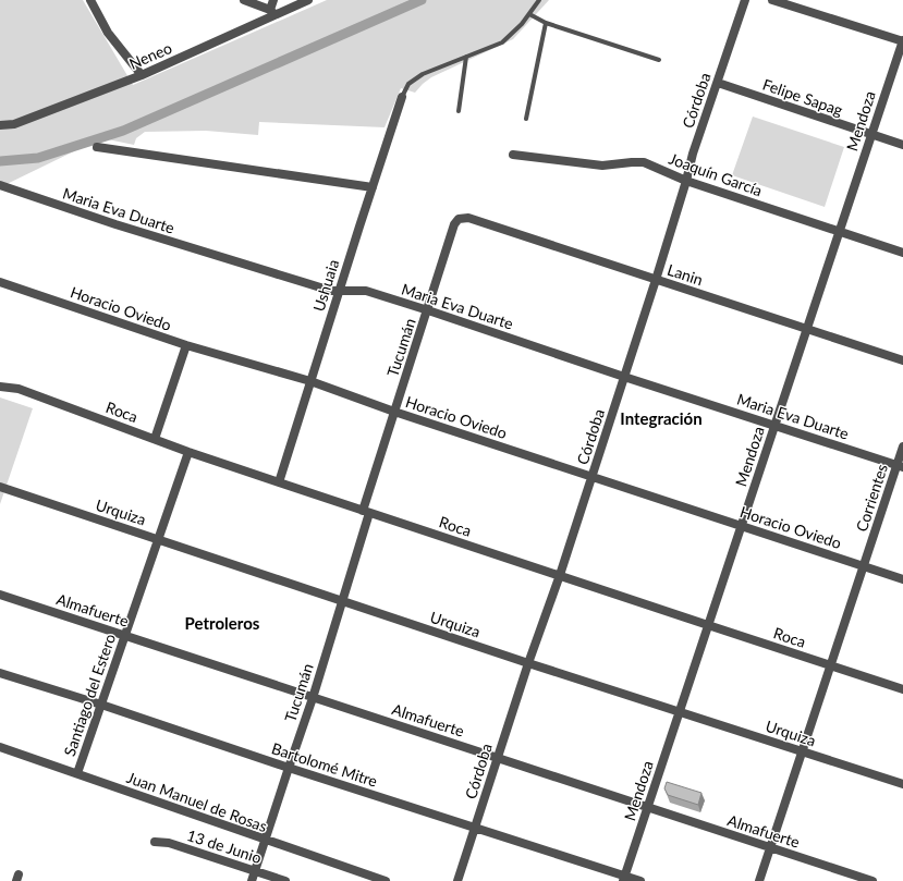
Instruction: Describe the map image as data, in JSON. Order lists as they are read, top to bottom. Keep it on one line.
{"streets":{"street":["Neneo","Felipe Sapag","Córdoba","Mendoza","Joaquín García","Maria Eva Duarte","Lanin","Ushuaia","Horacio Oviedo","Tucumán","Roca","Corrientes","Urquiza","Almafuerte","Santiago del Estero","Bartolomé Mitre","Juan Manuel de Rosas","13 de Junio"]},"crossings":[["Felipe Sapag","Córdoba"],["Felipe Sapag","Mendoza"],["Córdoba","Joaquín García"],["Córdoba","Maria Eva Duarte"],["Córdoba","Lanin"],["Córdoba","Horacio Oviedo"],["Córdoba","Roca"],["Córdoba","Urquiza"],["Córdoba","Almafuerte"],["Córdoba","Bartolomé Mitre"],["Mendoza","Joaquín García"],["Mendoza","Maria Eva Duarte"],["Mendoza","Lanin"],["Mendoza","Horacio Oviedo"],["Mendoza","Roca"],["Mendoza","Urquiza"],["Mendoza","Almafuerte"],["Mendoza","Bartolomé Mitre"],["Maria Eva Duarte","Ushuaia"],["Maria Eva Duarte","Tucumán"],["Maria Eva Duarte","Corrientes"],["Lanin","Tucumán"],["Ushuaia","Horacio Oviedo"],["Ushuaia","Roca"],["Horacio Oviedo","Tucumán"],["Horacio Oviedo","Corrientes"],["Tucumán","Roca"],["Tucumán","Urquiza"],["Tucumán","Almafuerte"],["Tucumán","Bartolomé Mitre"],["Tucumán","Juan Manuel de Rosas"],["Tucumán","13 de Junio"],["Roca","Corrientes"],["Roca","Santiago del Estero"],["Corrientes","Urquiza"],["Corrientes","Almafuerte"],["Urquiza","Santiago del Estero"],["Almafuerte","Santiago del Estero"],["Santiago del Estero","Bartolomé Mitre"],["Santiago del Estero","Juan Manuel de Rosas"]],"districts":["Integración","Petroleros"]}
